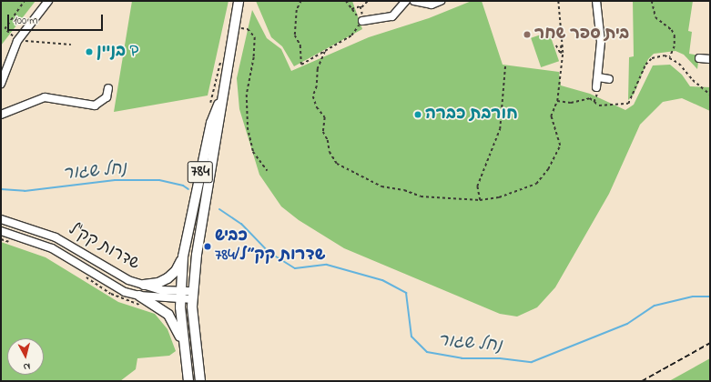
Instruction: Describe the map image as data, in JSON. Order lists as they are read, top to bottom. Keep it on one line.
{"streets":{"main road":["784"],"street":["שדרות קק\"ל"]},"crossings":[["784","שדרות קק\"ל"]],"water":["נחל שגור"],"places":["בית ספר שחר","בניין P","חורבת כברה","כביש 784/שדרות קק״ל"],"scale_bar":"100 m","north":"bottom"}
